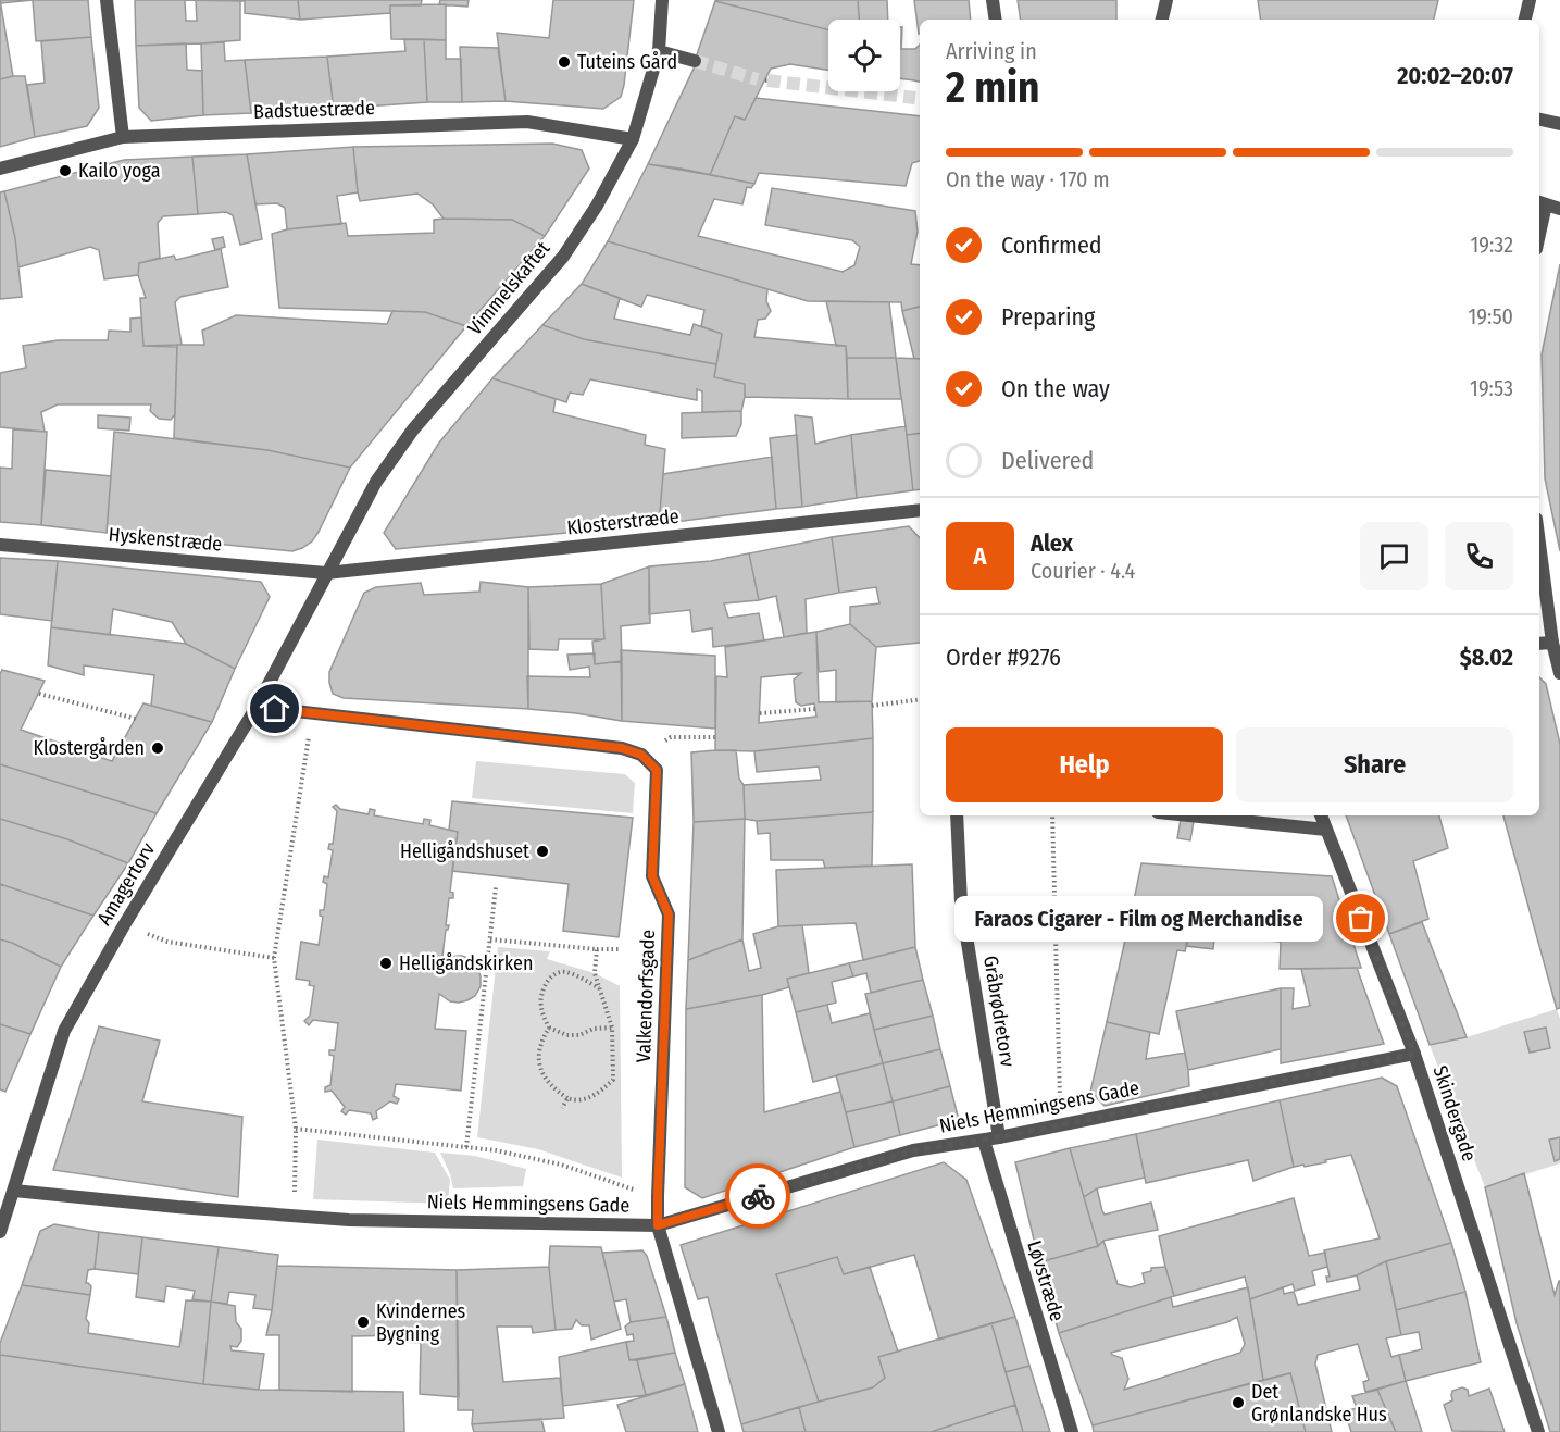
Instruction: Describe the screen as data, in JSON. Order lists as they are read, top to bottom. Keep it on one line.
{"streets":{"street":["Badstuestræde","Vimmelskaftet","Klosterstræde","Hyskenstræde","Amagertorv","Valkendorfsgade","Gråbrødretorv","Niels Hemmingsens Gade","Skindergade","Løvstræde"]},"crossings":[["Badstuestræde","Vimmelskaftet"],["Vimmelskaftet","Klosterstræde"],["Vimmelskaftet","Hyskenstræde"],["Vimmelskaftet","Amagertorv"],["Klosterstræde","Hyskenstræde"],["Klosterstræde","Amagertorv"],["Hyskenstræde","Amagertorv"],["Amagertorv","Niels Hemmingsens Gade"],["Valkendorfsgade","Niels Hemmingsens Gade"],["Gråbrødretorv","Niels Hemmingsens Gade"],["Niels Hemmingsens Gade","Skindergade"],["Niels Hemmingsens Gade","Løvstræde"]],"places":["Tuteins Gård","Kailo yoga","Klostergården","Helligåndshuset","Faraos Cigarer - Film og Merchandise","Helligåndskirken","Kvindernes Bygning","Det Grønlandske Hus"],"page":{"heading":["2 min","Arriving in","20:02–20:07"],"panel":["Alex","Courier · 4.4","Order #9276","$8.02"],"bar":"On the way · 170 m","list":[["Confirmed","19:32"],["Preparing","19:50"],["On the way","19:53"],"Delivered"],"round":"A","buttons":["Help","Share"],"bubble":"Faraos Cigarer - Film og Merchandise"}}
